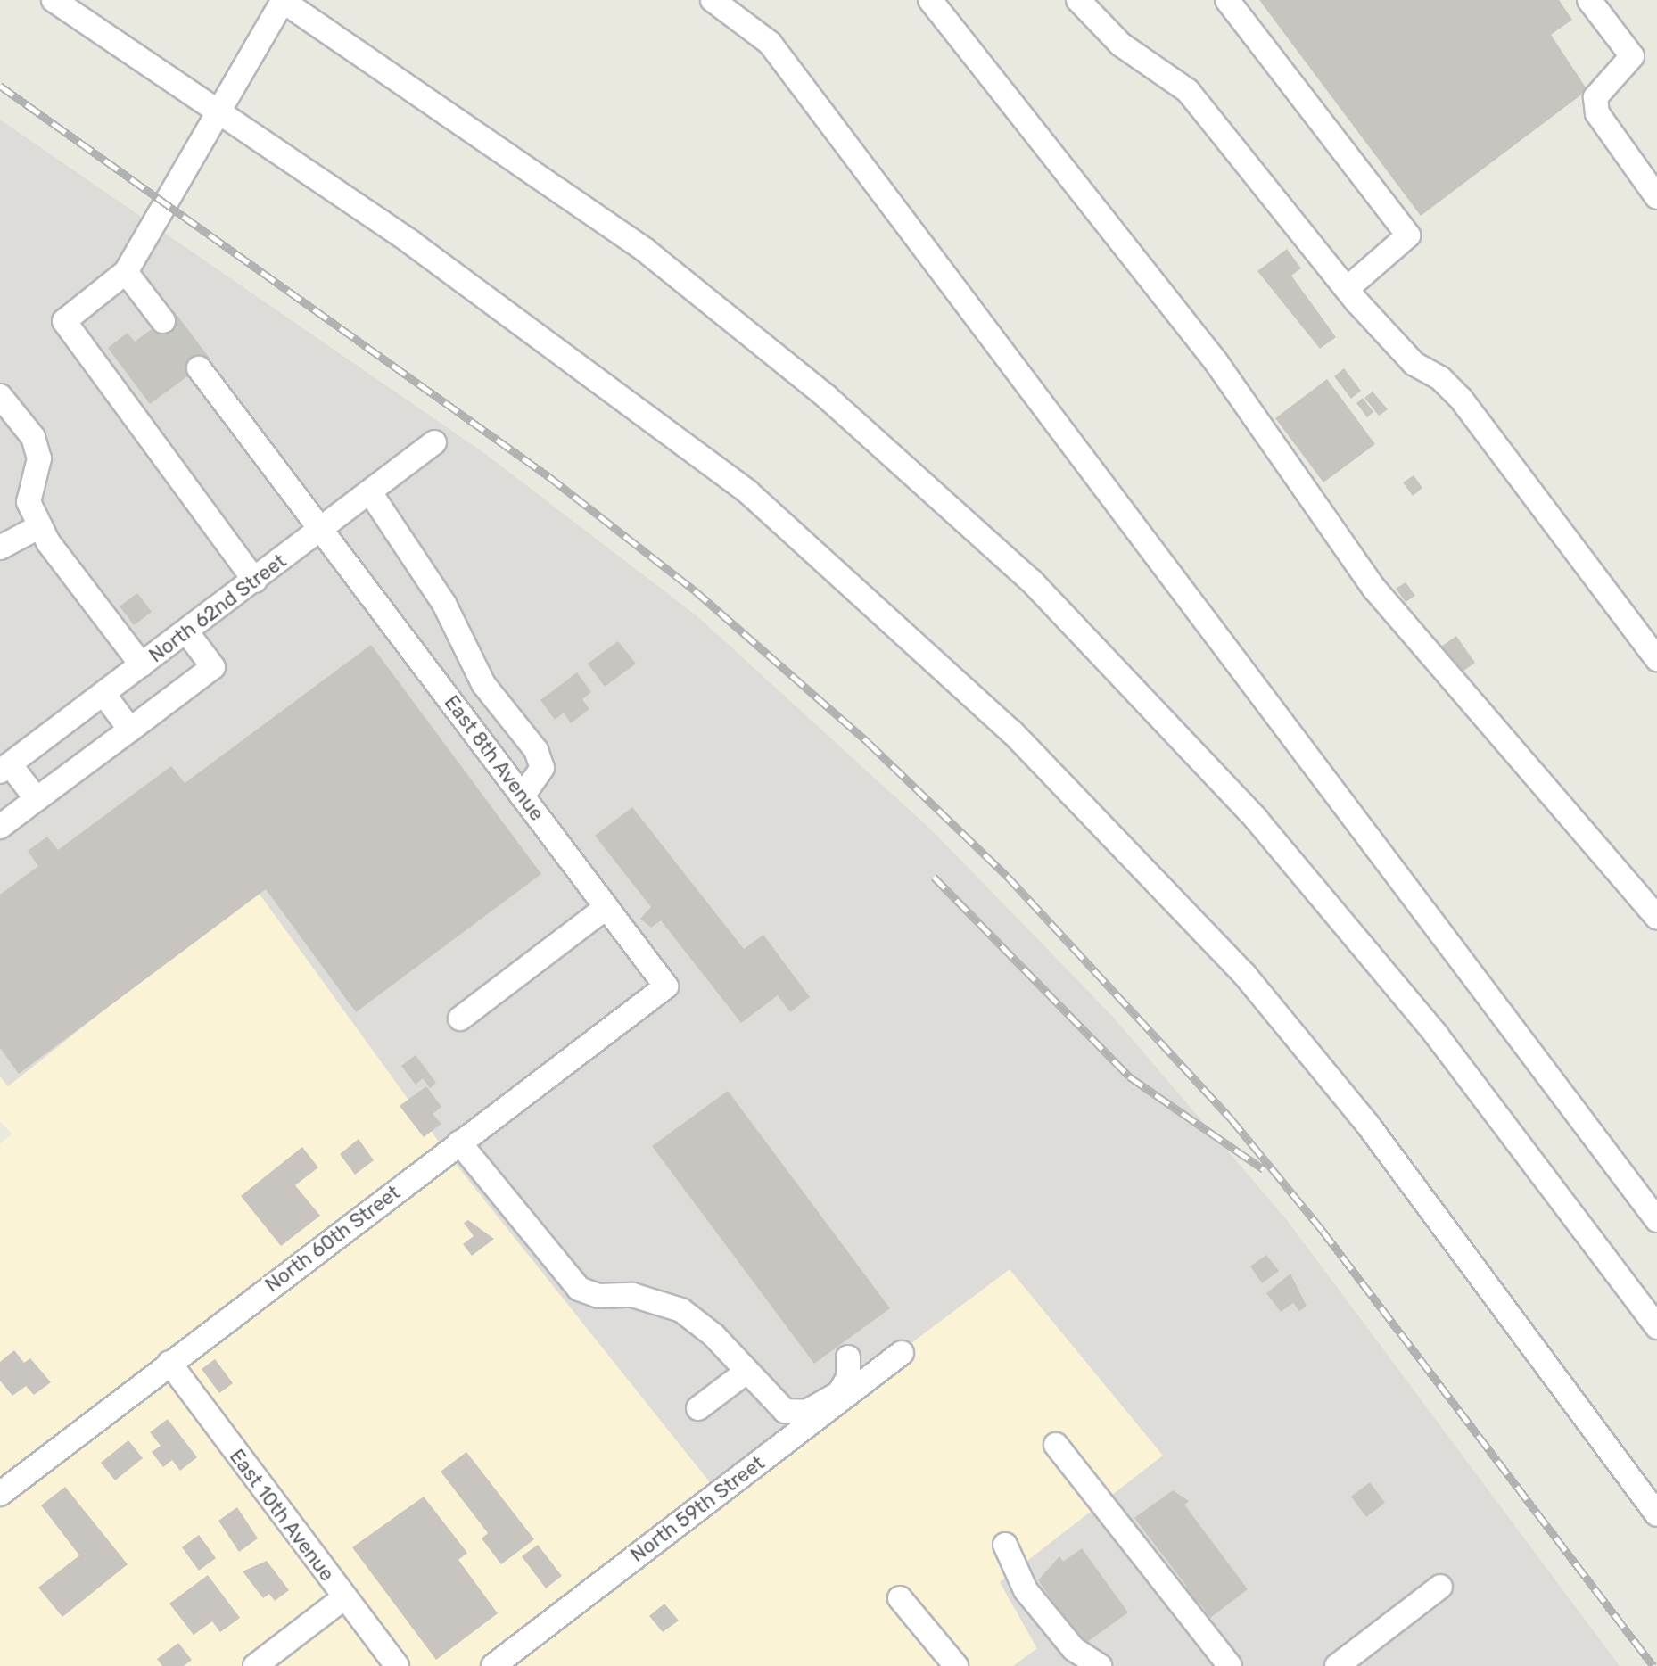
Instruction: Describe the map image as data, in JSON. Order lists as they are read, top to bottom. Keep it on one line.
{"streets":{"street":["North 62nd Street","East 8th Avenue","North 60th Street","North 59th Street","East 10th Avenue"]},"crossings":[["North 62nd Street","East 8th Avenue"],["East 8th Avenue","North 60th Street"],["North 60th Street","East 10th Avenue"]]}
